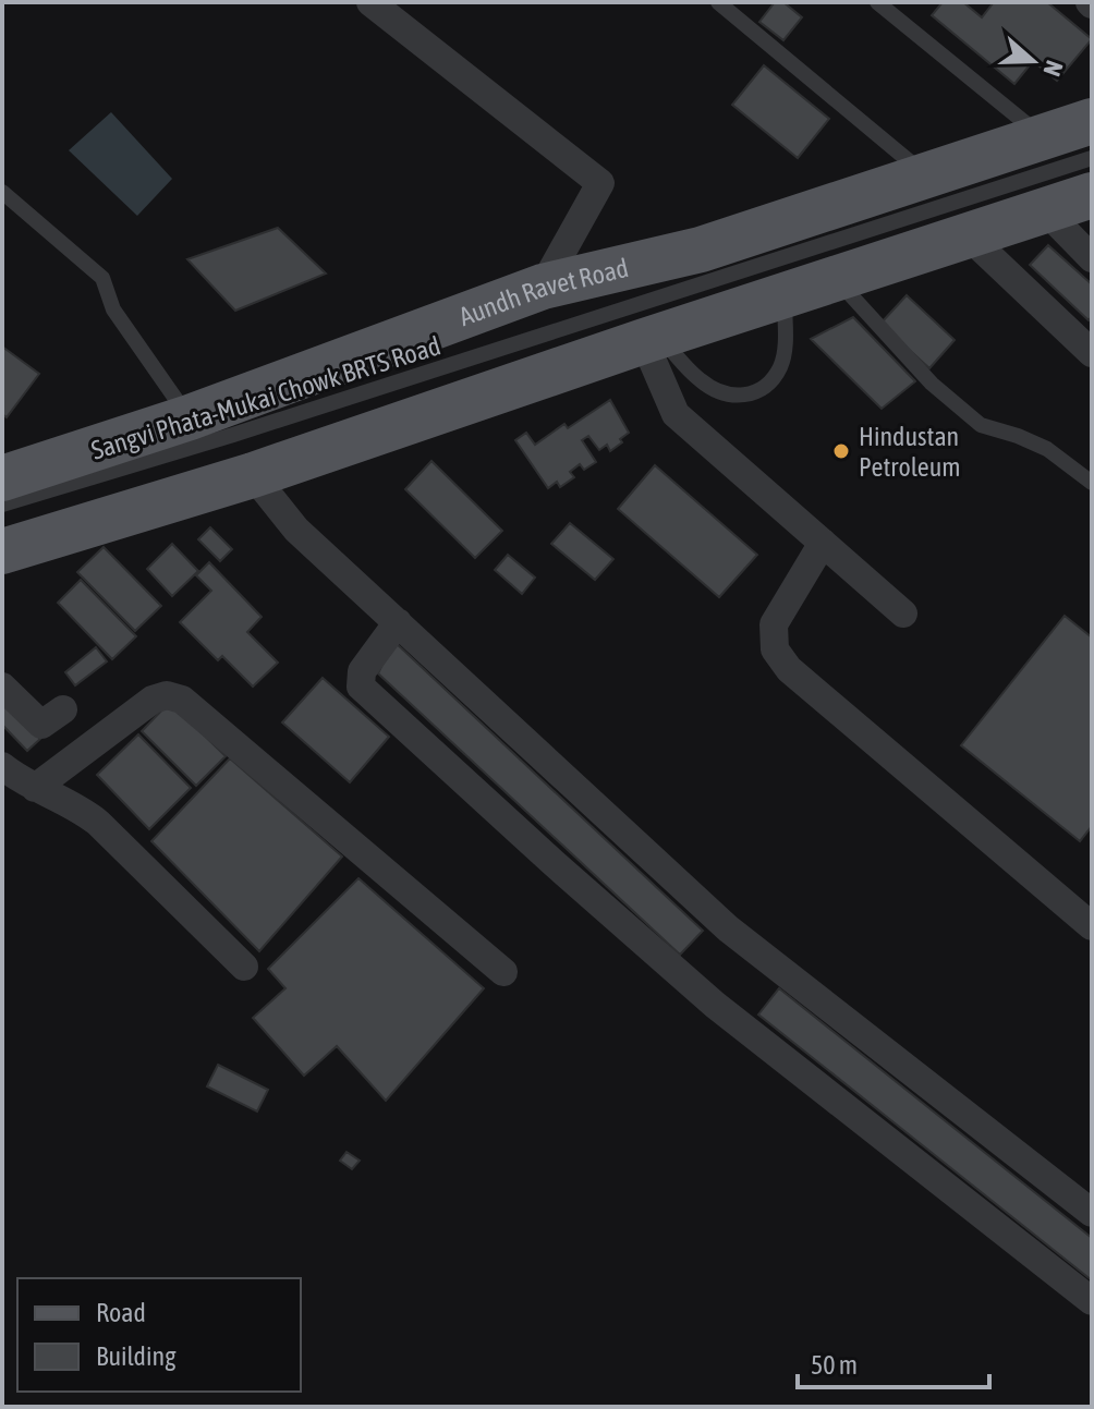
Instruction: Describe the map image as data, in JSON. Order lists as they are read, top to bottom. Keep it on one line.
{"streets":{"main road":["Aundh Ravet Road"],"lane":["Sangvi Phata-Mukai Chowk BRTS Road"]},"places":["Hindustan Petroleum"],"legend":["Road","Building"],"scale_bar":"50 m","north":"right"}
